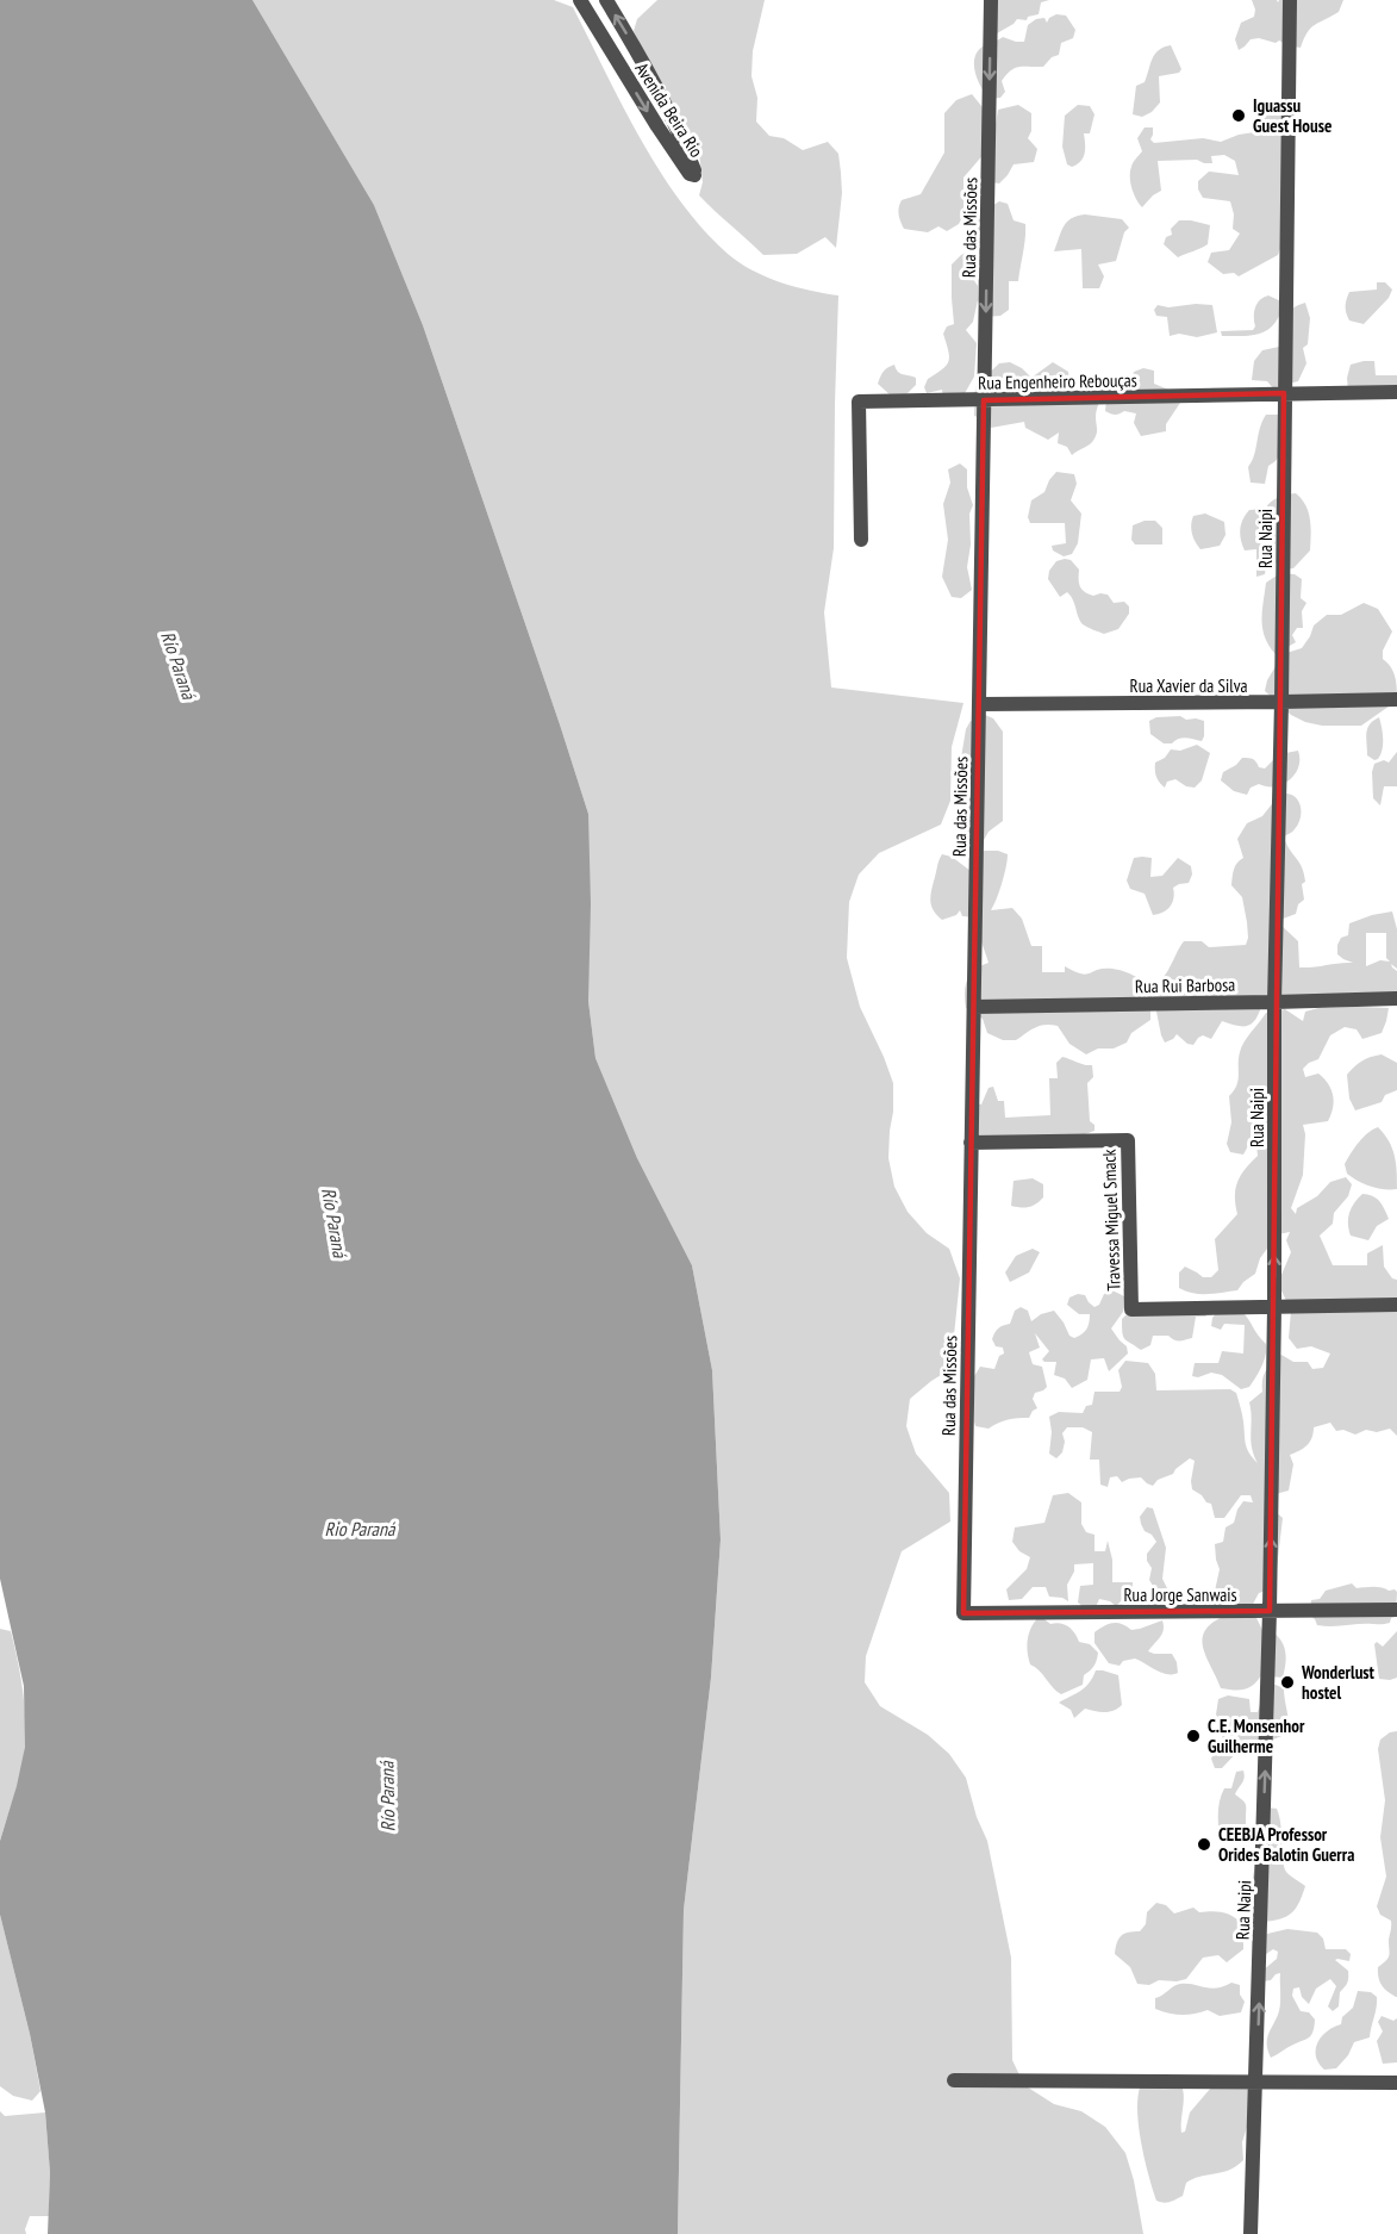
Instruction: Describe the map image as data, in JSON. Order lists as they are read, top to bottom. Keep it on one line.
{"streets":{"street":["Avenida Beira Rio","Rua das Missões","Rua Engenheiro Rebouças","Rua Naipi","Rua Xavier da Silva","Rua Rui Barbosa","Travessa Miguel Smack","Rua Jorge Sanwais"]},"crossings":[["Rua das Missões","Rua Engenheiro Rebouças"],["Rua das Missões","Rua Xavier da Silva"],["Rua das Missões","Rua Rui Barbosa"],["Rua das Missões","Travessa Miguel Smack"],["Rua das Missões","Rua Jorge Sanwais"],["Rua Engenheiro Rebouças","Rua Naipi"],["Rua Naipi","Rua Xavier da Silva"],["Rua Naipi","Rua Rui Barbosa"],["Rua Naipi","Travessa Miguel Smack"],["Rua Naipi","Rua Jorge Sanwais"]],"one_way":["Rua Naipi"],"water":["Río Paraná","Rio Paraná"],"places":["Iguassu Guest House","Wonderlust hostel","C.E. Monsenhor Guilherme","CEEBJA Professor Orides Balotin Guerra"]}
